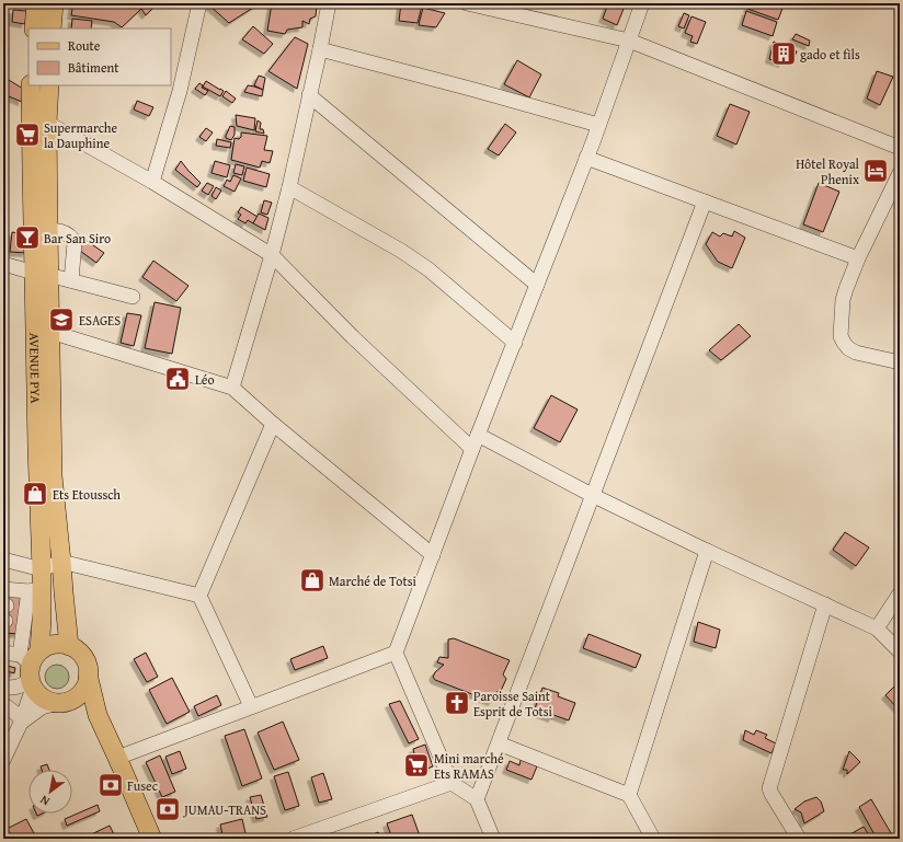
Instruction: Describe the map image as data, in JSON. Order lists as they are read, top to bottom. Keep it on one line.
{"streets":{"main road":["AVENUE PYA"]},"places":{"building":["gado et fils"],"supermarket":["Supermarche la Dauphine","Mini marché Ets RAMAS"],"hotel":["Hôtel Royal Phenix"],"bar":["Bar San Siro"],"school or university":["ESAGES"],"public building":["Léo"],"shop":["Ets Etoussch","Marché de Totsi"],"church":["Paroisse Saint Esprit de Totsi"],"bank":["Fusec","JUMAU-TRANS"]},"legend":["Route","Bâtiment"],"north":"bottom left"}
